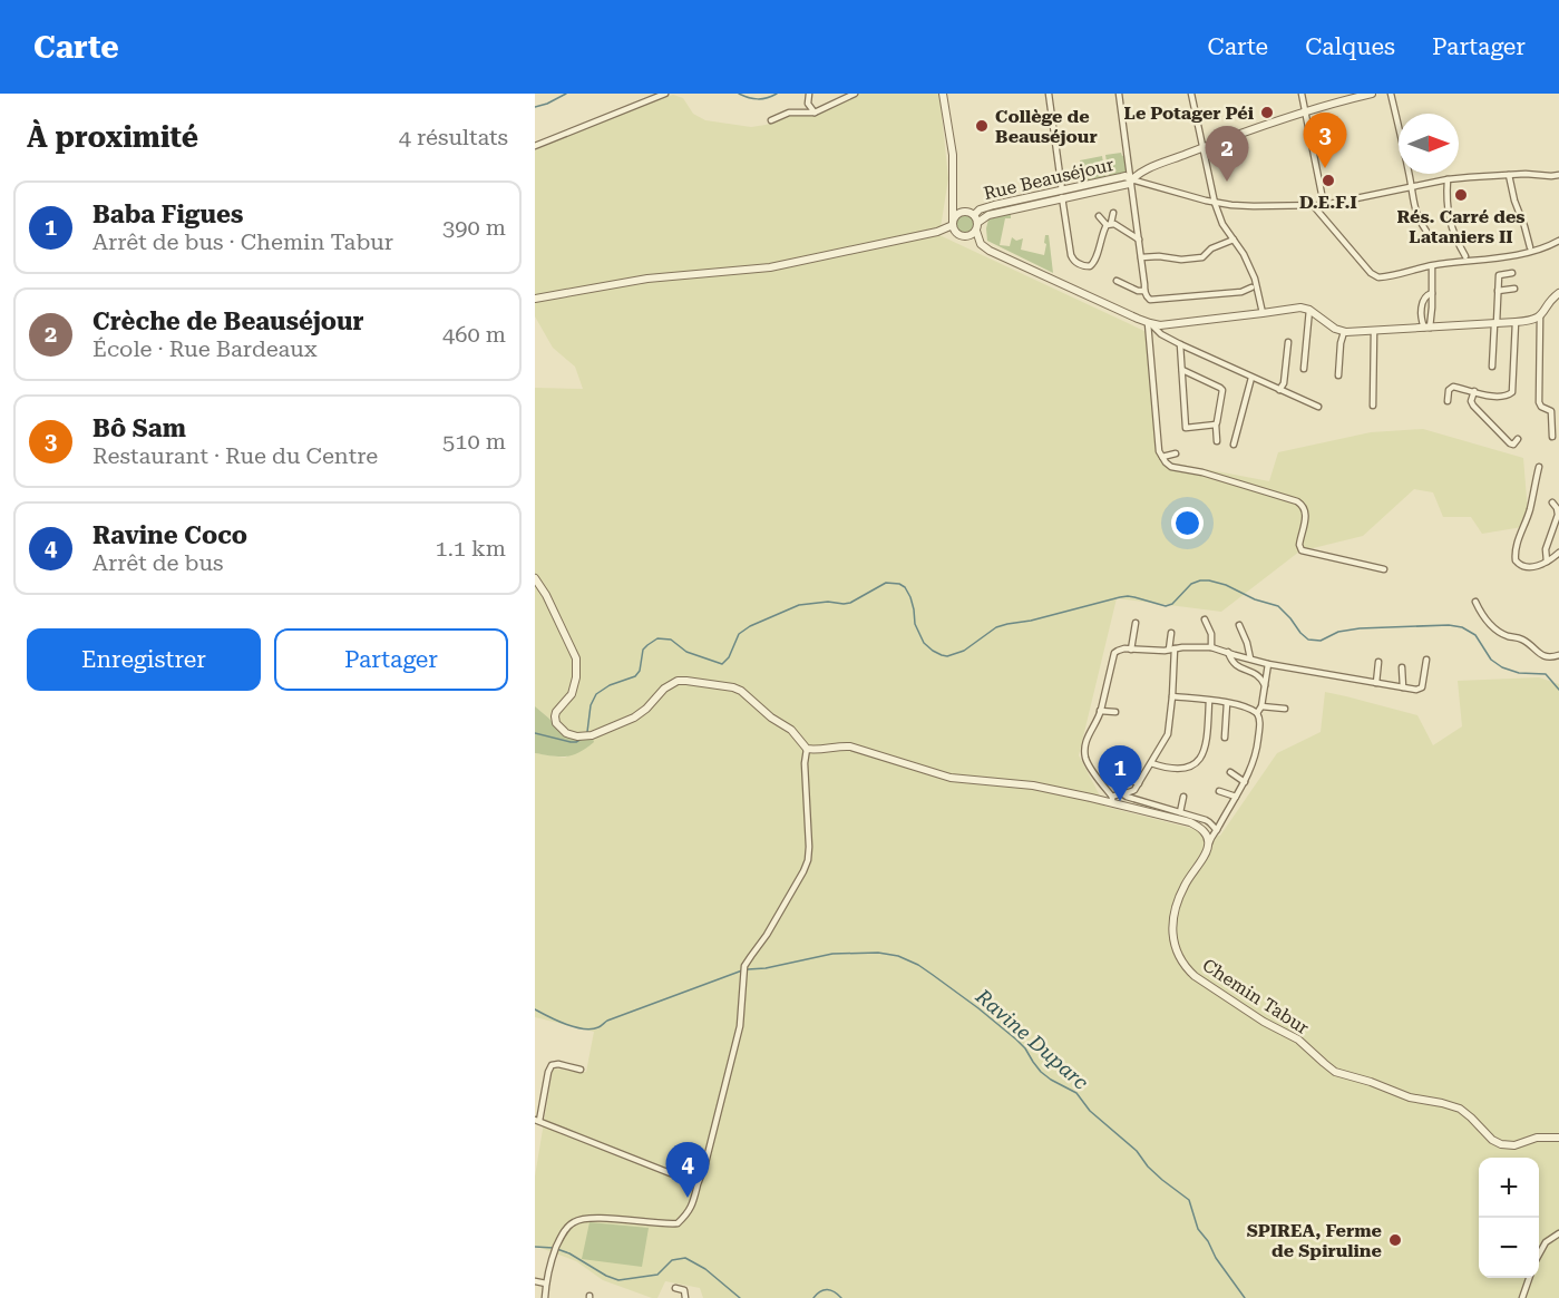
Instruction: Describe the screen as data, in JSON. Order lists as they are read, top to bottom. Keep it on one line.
{"streets":{"street":["Rue Beauséjour","Chemin Tabur"]},"water":["Ravine Duparc"],"places":["Le Potager Péi","Collège de Beauséjour","D.E.F.I","Rés. Carré des Lataniers II","SPIREA, Ferme de Spiruline"],"north":"right","page":{"header":"Carte","nav":["Carte","Calques","Partager"],"heading":["À proximité","4 résultats"],"pins":["3","2","1","4"],"list":[{"mark":"1","name":"Baba Figues","note":"Arrêt de bus · Chemin Tabur","value":"390 m"},{"mark":"2","name":"Crèche de Beauséjour","note":"École · Rue Bardeaux","value":"460 m"},{"mark":"3","name":"Bô Sam","note":"Restaurant · Rue du Centre","value":"510 m"},{"mark":"4","name":"Ravine Coco","note":"Arrêt de bus","value":"1.1 km"}],"buttons":["Enregistrer","Partager"],"map_buttons":["+","−"]}}
